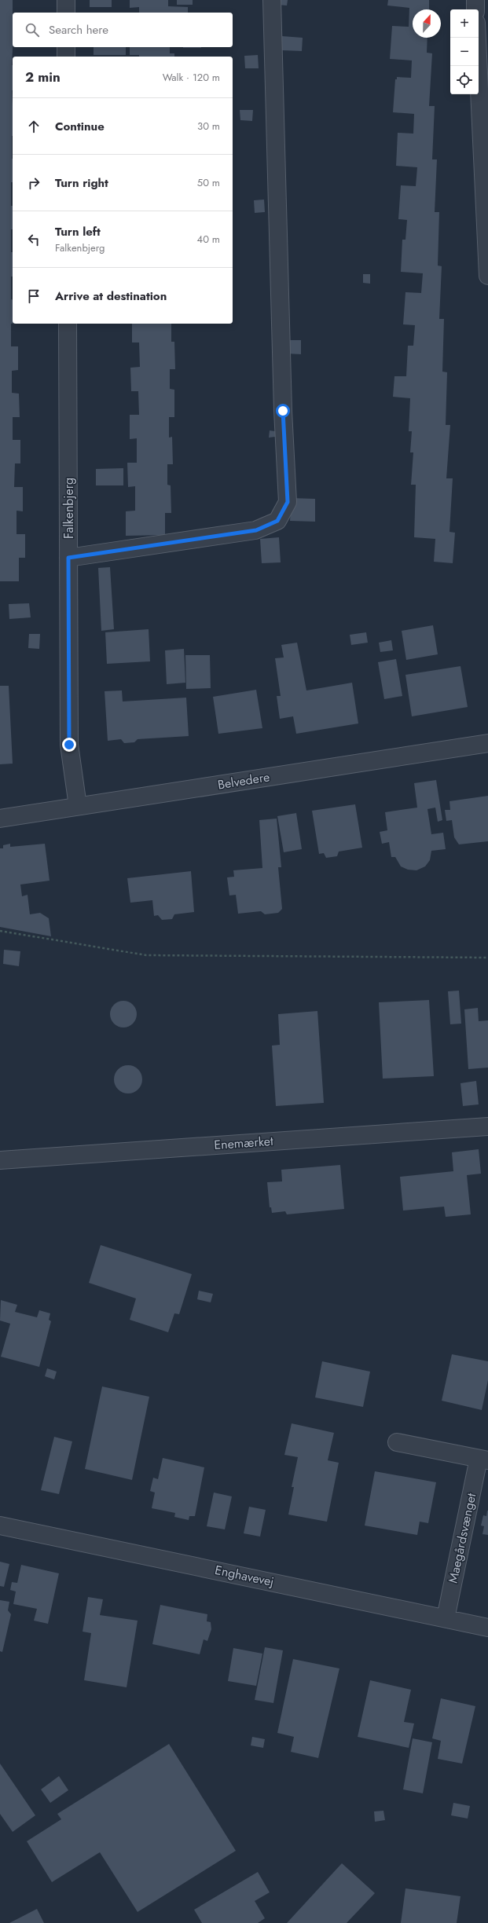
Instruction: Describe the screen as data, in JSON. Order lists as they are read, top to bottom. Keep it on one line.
{"streets":{"street":["Falkenbjerg","Belvedere","Enemærket","Maegårdsvænget","Enghavevej"]},"crossings":[["Falkenbjerg","Belvedere"],["Maegårdsvænget","Enghavevej"]],"north":"top","page":{"map_buttons":["+","−"],"search":"Search here","heading":["2 min","Walk · 120 m"],"list":[["Continue","30 m"],["Turn right","50 m"],["Turn left","Falkenbjerg","40 m"],"Arrive at destination"]}}
